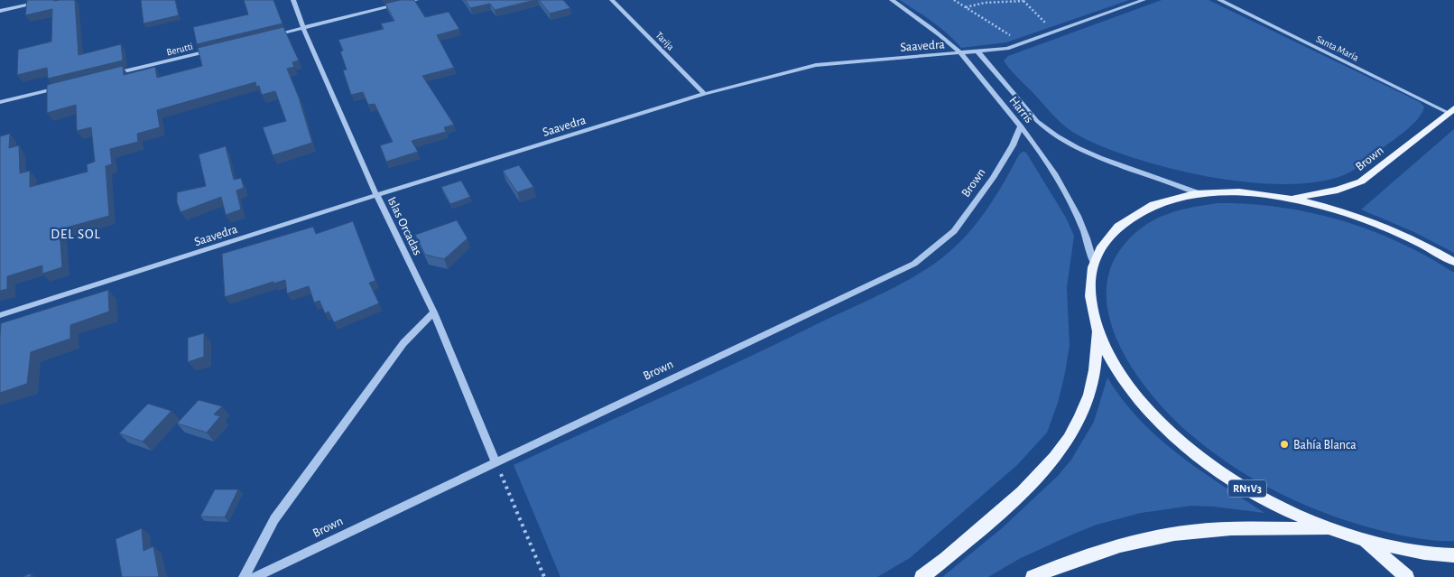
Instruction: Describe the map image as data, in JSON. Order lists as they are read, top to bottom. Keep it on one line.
{"streets":{"main road":["Brown","RN1V3"],"street":["Tarija","Saavedra","Santa María","Berutti","Harris","Islas Orcadas"]},"crossings":[["Tarija","Saavedra"],["Saavedra","Harris"],["Saavedra","Islas Orcadas"],["Santa María","Brown"],["Harris","Brown"],["Harris","RN1V3"],["Brown","Islas Orcadas"],["Brown","RN1V3"]],"districts":["DEL SOL"],"places":["Bahía Blanca"]}
